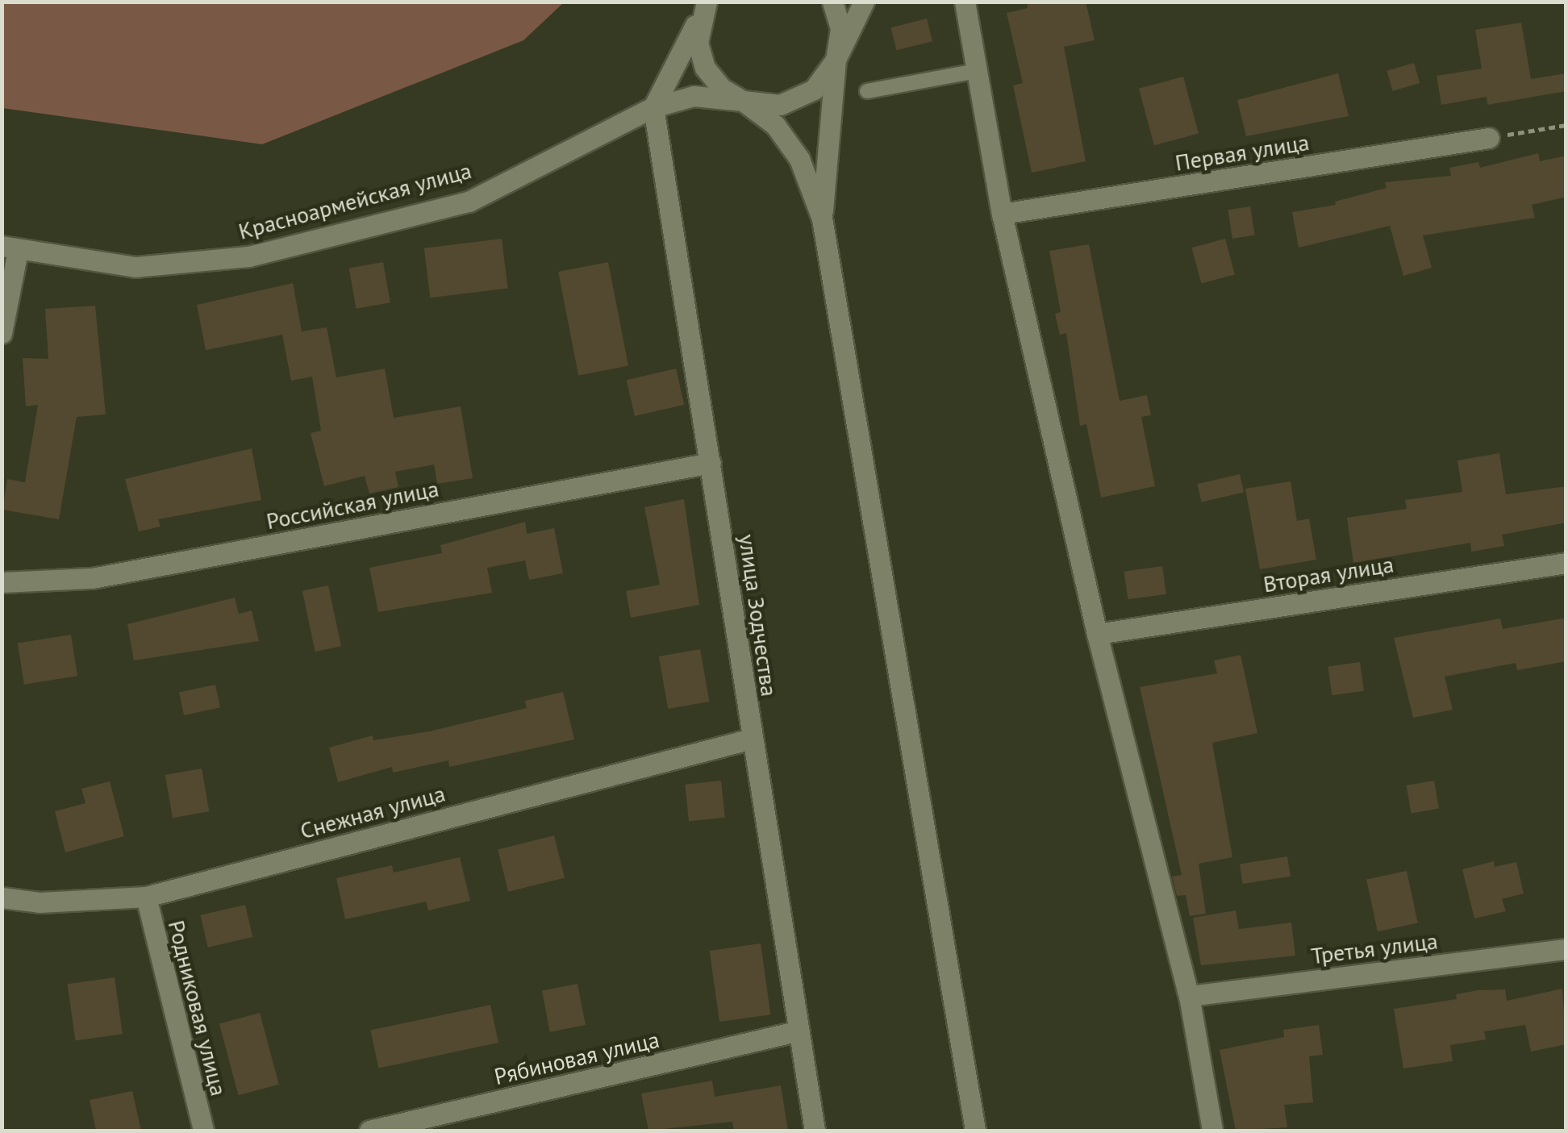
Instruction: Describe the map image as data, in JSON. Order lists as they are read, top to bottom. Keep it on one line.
{"streets":{"street":["Первая улица","Красноармейская улица","Российская улица","Вторая улица","улица Зодчества","Снежная улица","Третья улица","Родниковая улица","Рябиновая улица"]},"crossings":[["Красноармейская улица","улица Зодчества"],["Российская улица","улица Зодчества"],["улица Зодчества","Снежная улица"],["улица Зодчества","Рябиновая улица"],["Снежная улица","Родниковая улица"]]}
